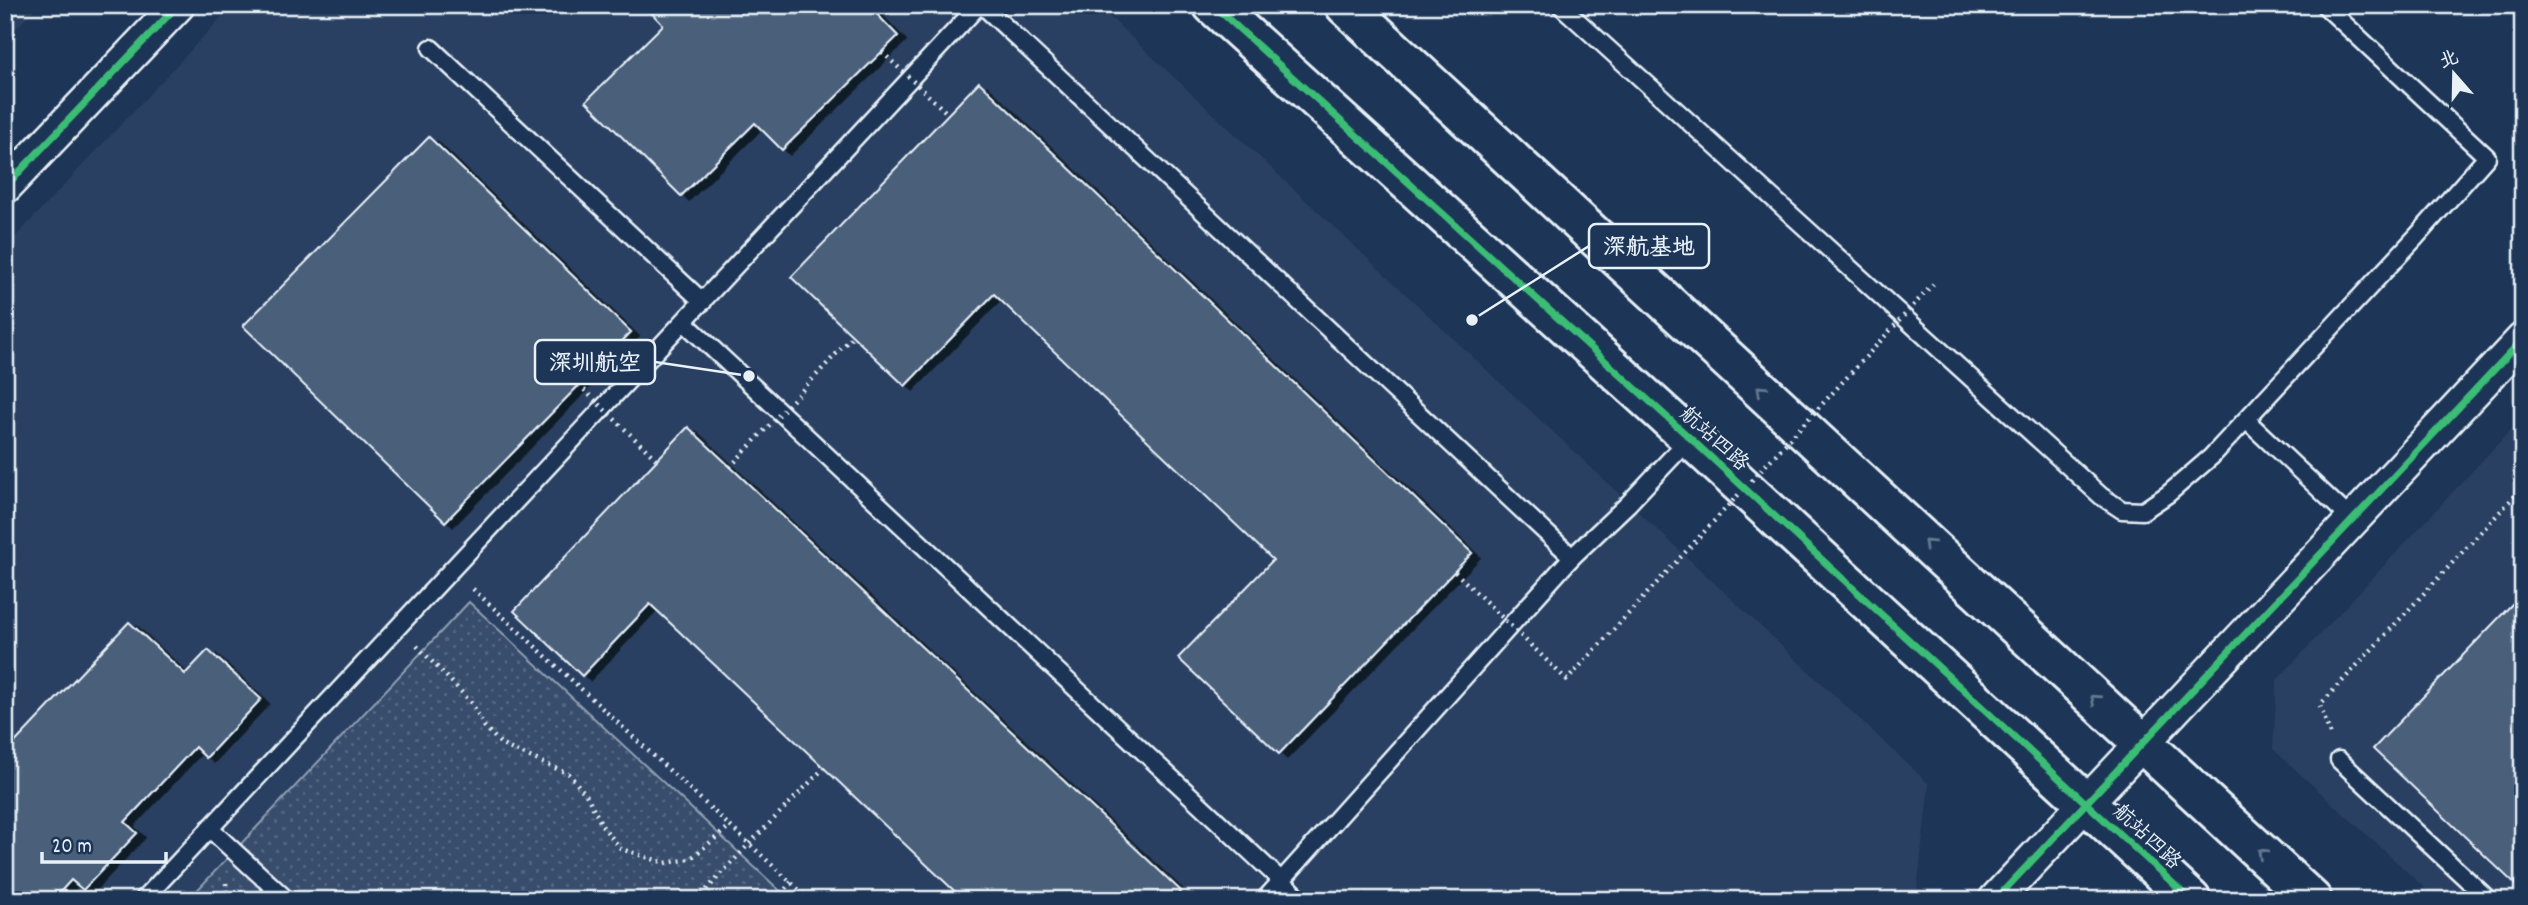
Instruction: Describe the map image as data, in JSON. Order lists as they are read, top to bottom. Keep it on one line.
{"streets":{"street":["航站四路"]},"places":["深航基地","深圳航空"],"scale_bar":"20 m","north":"top"}
